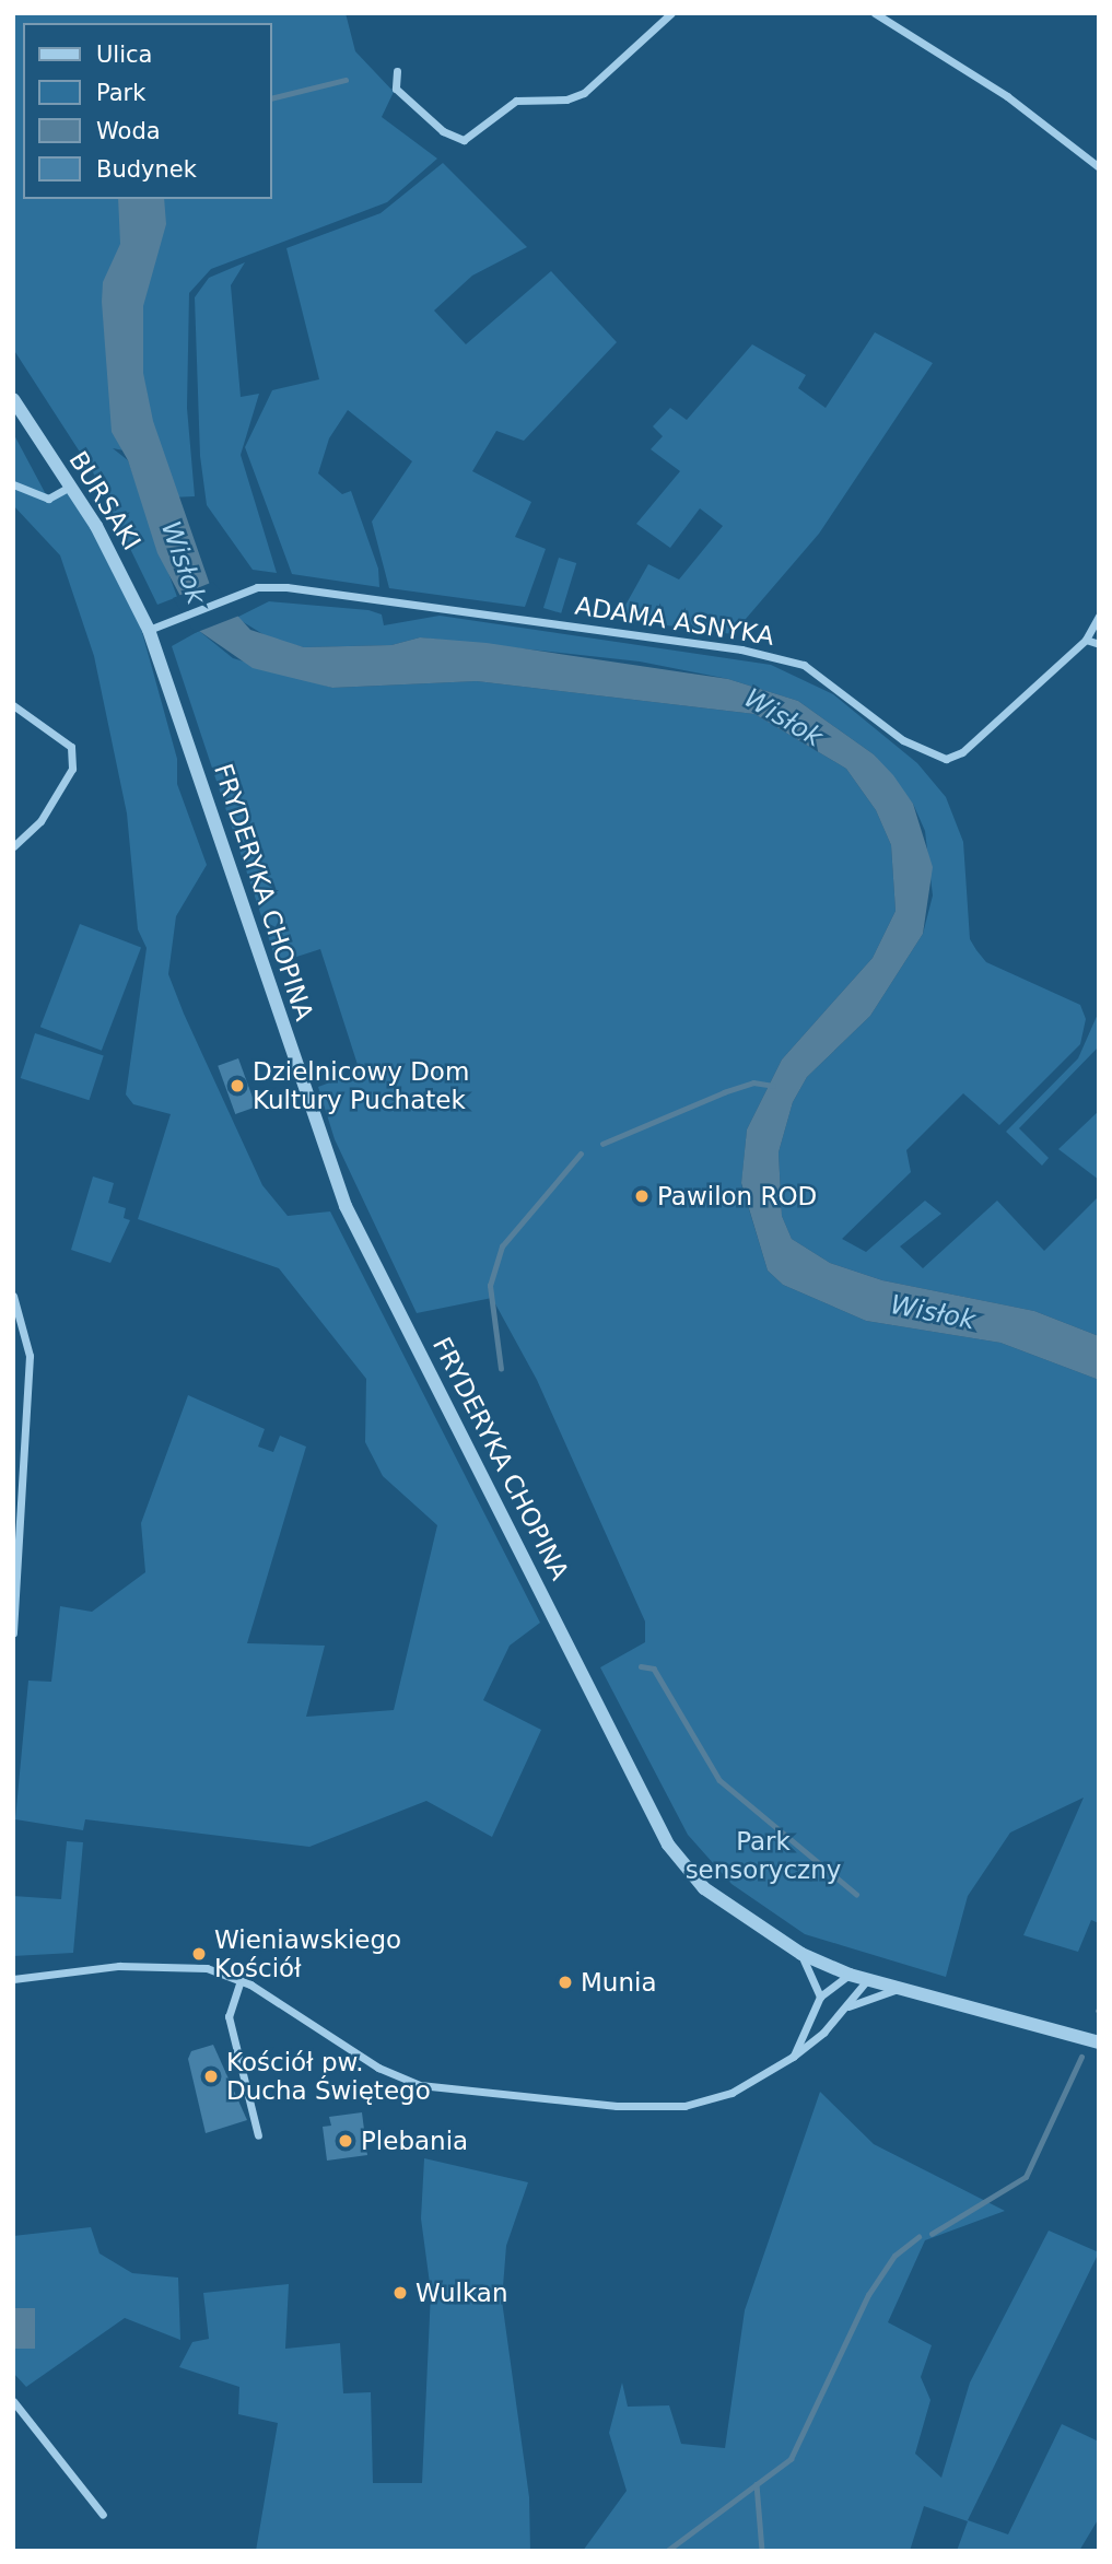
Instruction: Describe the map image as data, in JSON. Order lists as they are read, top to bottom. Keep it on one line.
{"streets":{"street":["BURSAKI","ADAMA ASNYKA","FRYDERYKA CHOPINA"]},"crossings":[["BURSAKI","ADAMA ASNYKA"],["BURSAKI","FRYDERYKA CHOPINA"],["ADAMA ASNYKA","FRYDERYKA CHOPINA"]],"water":["Wisłok"],"parks":["Park sensoryczny"],"places":["Dzielnicowy Dom Kultury Puchatek","Pawilon ROD","Wieniawskiego Kościół","Munia","Kościół pw. Ducha Świętego","Plebania","Wulkan"],"legend":["Ulica","Park","Woda","Budynek"]}
